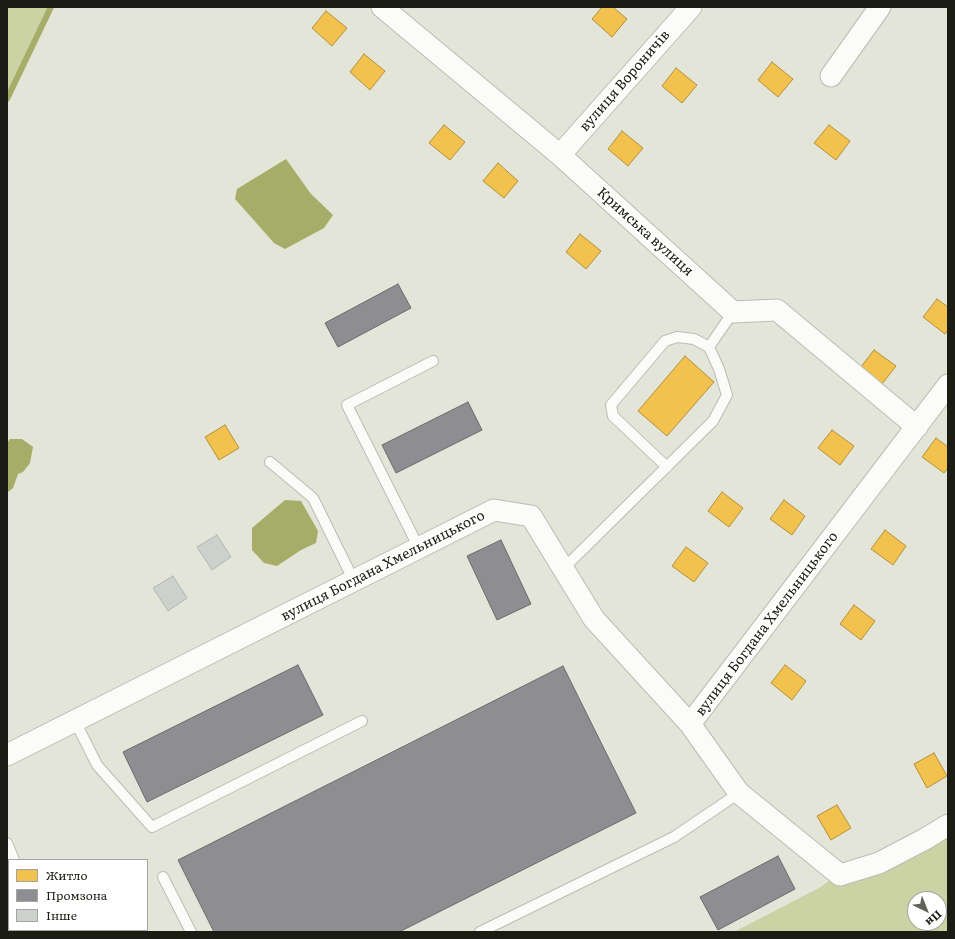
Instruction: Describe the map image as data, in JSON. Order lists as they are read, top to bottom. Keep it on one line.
{"streets":{"street":["вулиця Вороничів","Кримська вулиця","вулиця Богдана Хмельницького"]},"crossings":[["вулиця Вороничів","Кримська вулиця"]],"legend":["Житло","Промзона","Інше"],"north":"bottom right"}
